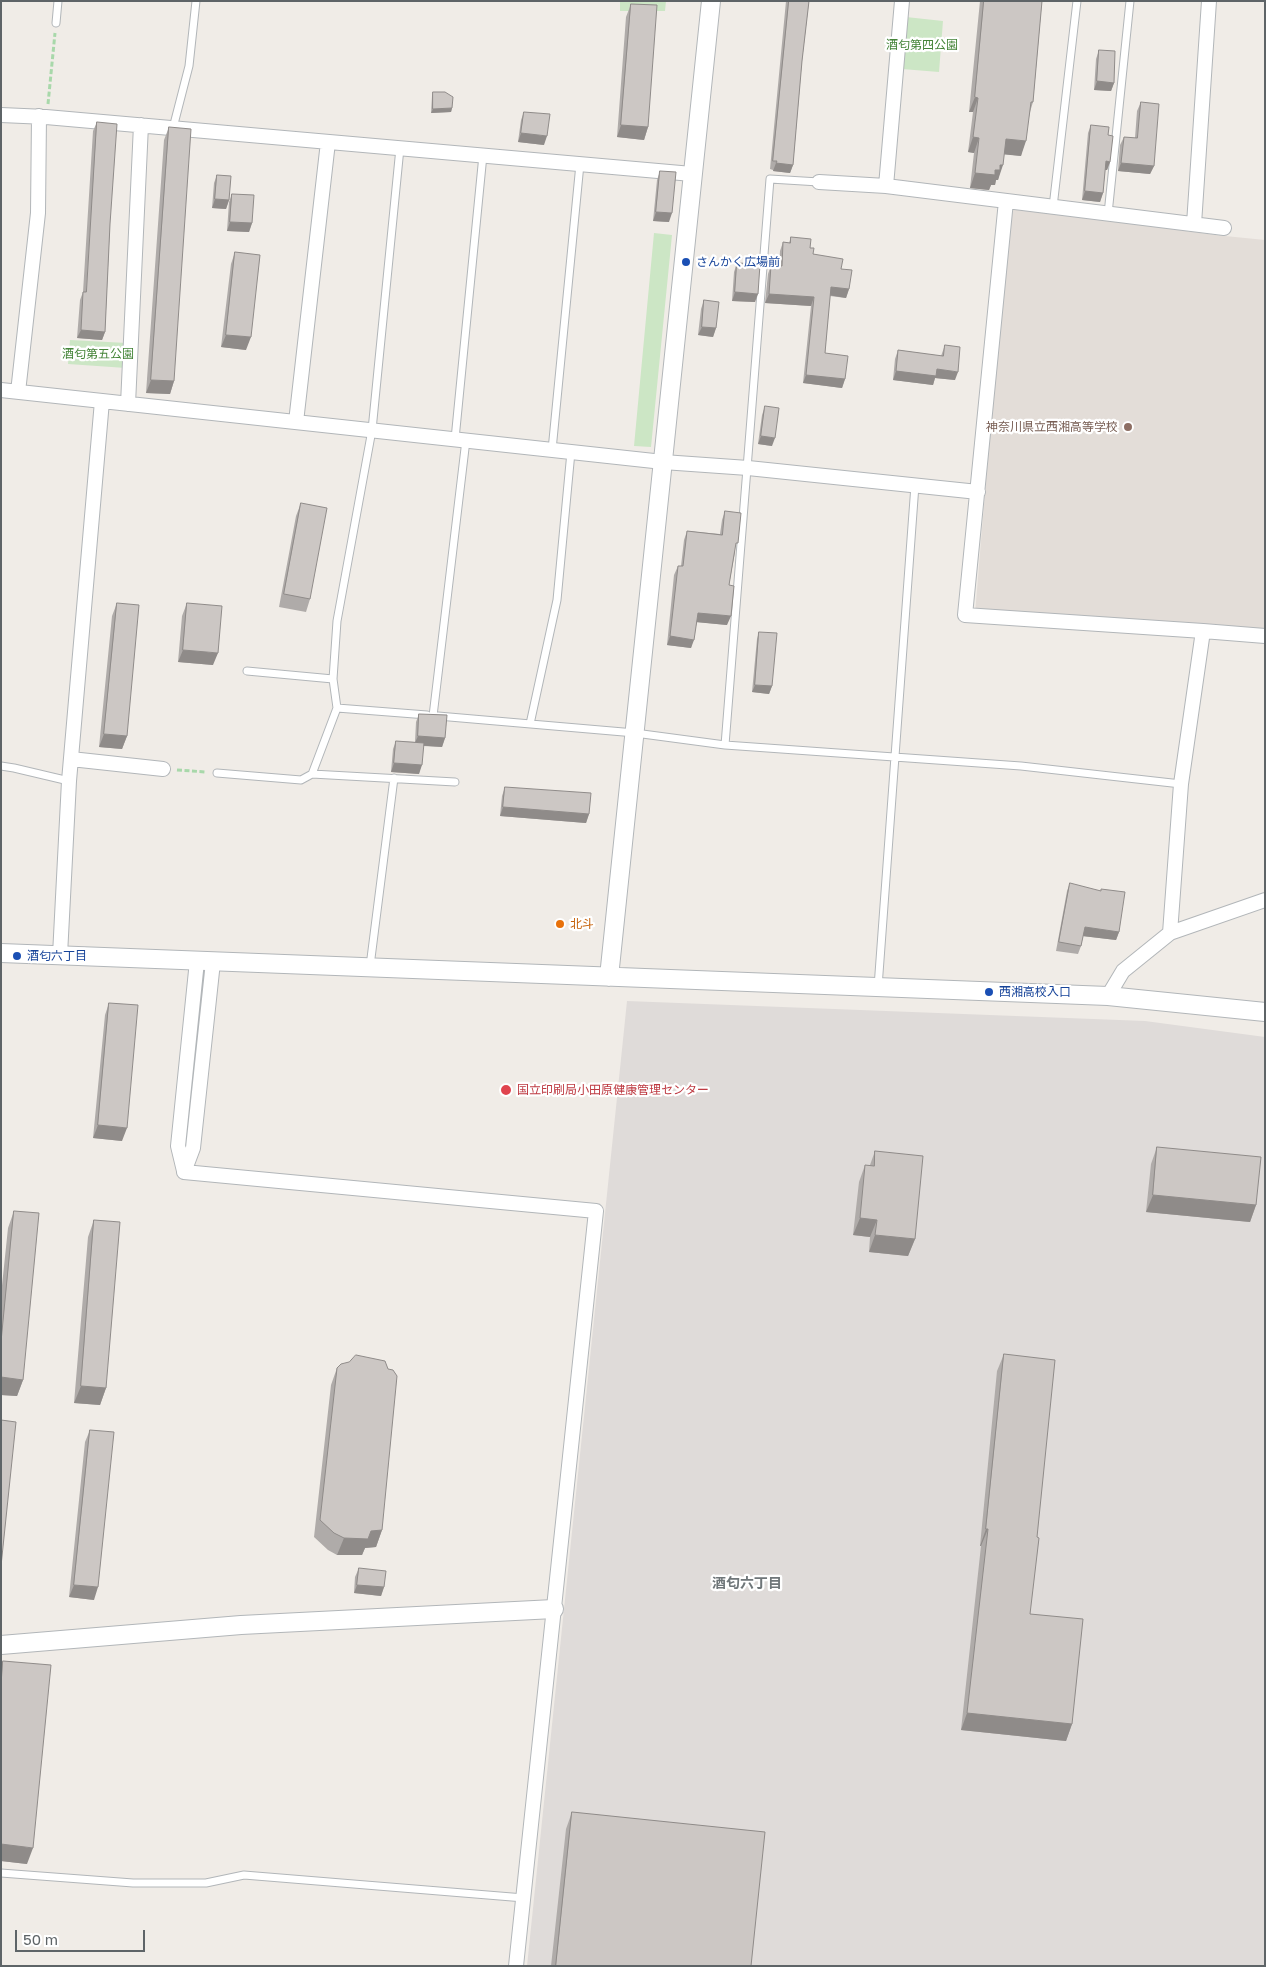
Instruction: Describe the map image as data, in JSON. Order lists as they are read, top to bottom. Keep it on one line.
{"districts":["酒匂六丁目"],"parks":["酒匂第四公園","酒匂第五公園"],"places":["さんかく広場前","神奈川県立西湘高等学校","北斗","酒匂六丁目","西湘高校入口","国立印刷局小田原健康管理センター"],"scale_bar":"50 m"}
